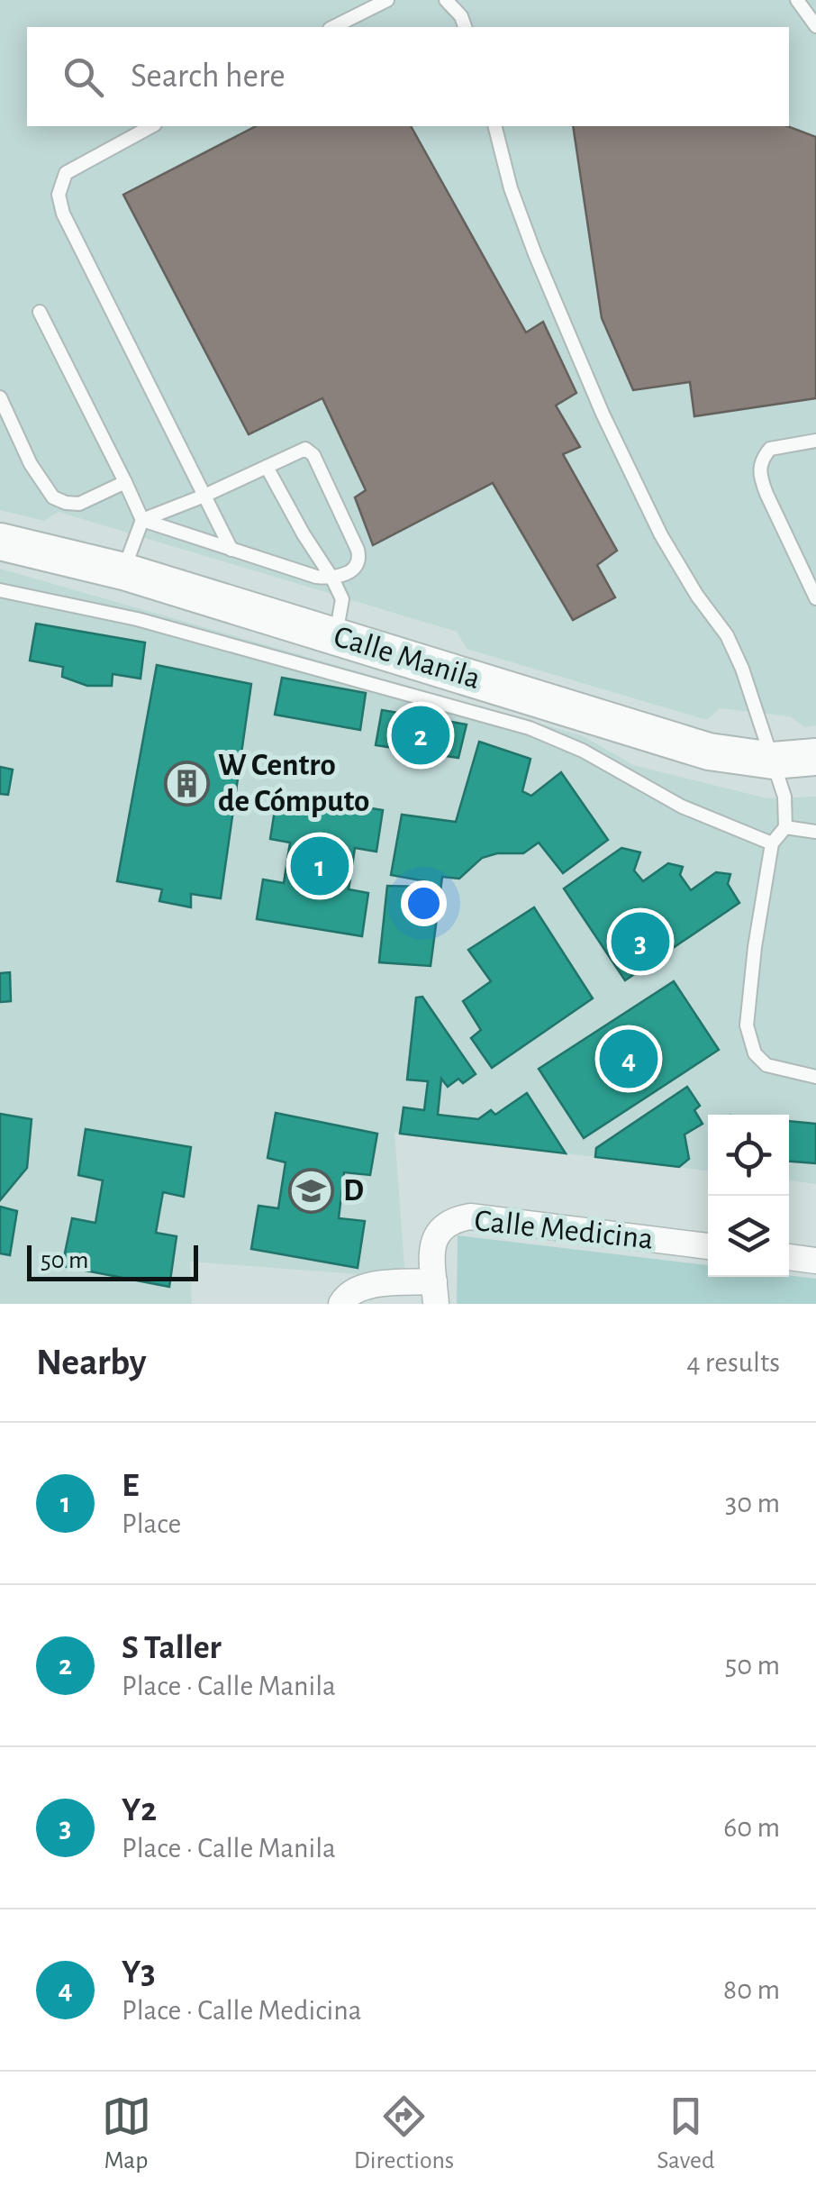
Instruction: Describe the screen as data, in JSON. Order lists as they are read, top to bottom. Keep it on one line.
{"streets":{"street":["Calle Manila","Calle Medicina"]},"places":{"building":["W Centro de Cómputo"],"school or university":["D"]},"scale_bar":"50 m","page":{"search":"Search here","pins":["2","1","3","4"],"scale":"50 m","heading":["Nearby","4 results"],"list":[{"mark":"1","name":"E","note":"Place","value":"30 m"},{"mark":"2","name":"S Taller","note":"Place · Calle Manila","value":"50 m"},{"mark":"3","name":"Y2","note":"Place · Calle Manila","value":"60 m"},{"mark":"4","name":"Y3","note":"Place · Calle Medicina","value":"80 m"}],"nav":["Map","Directions","Saved"]}}
